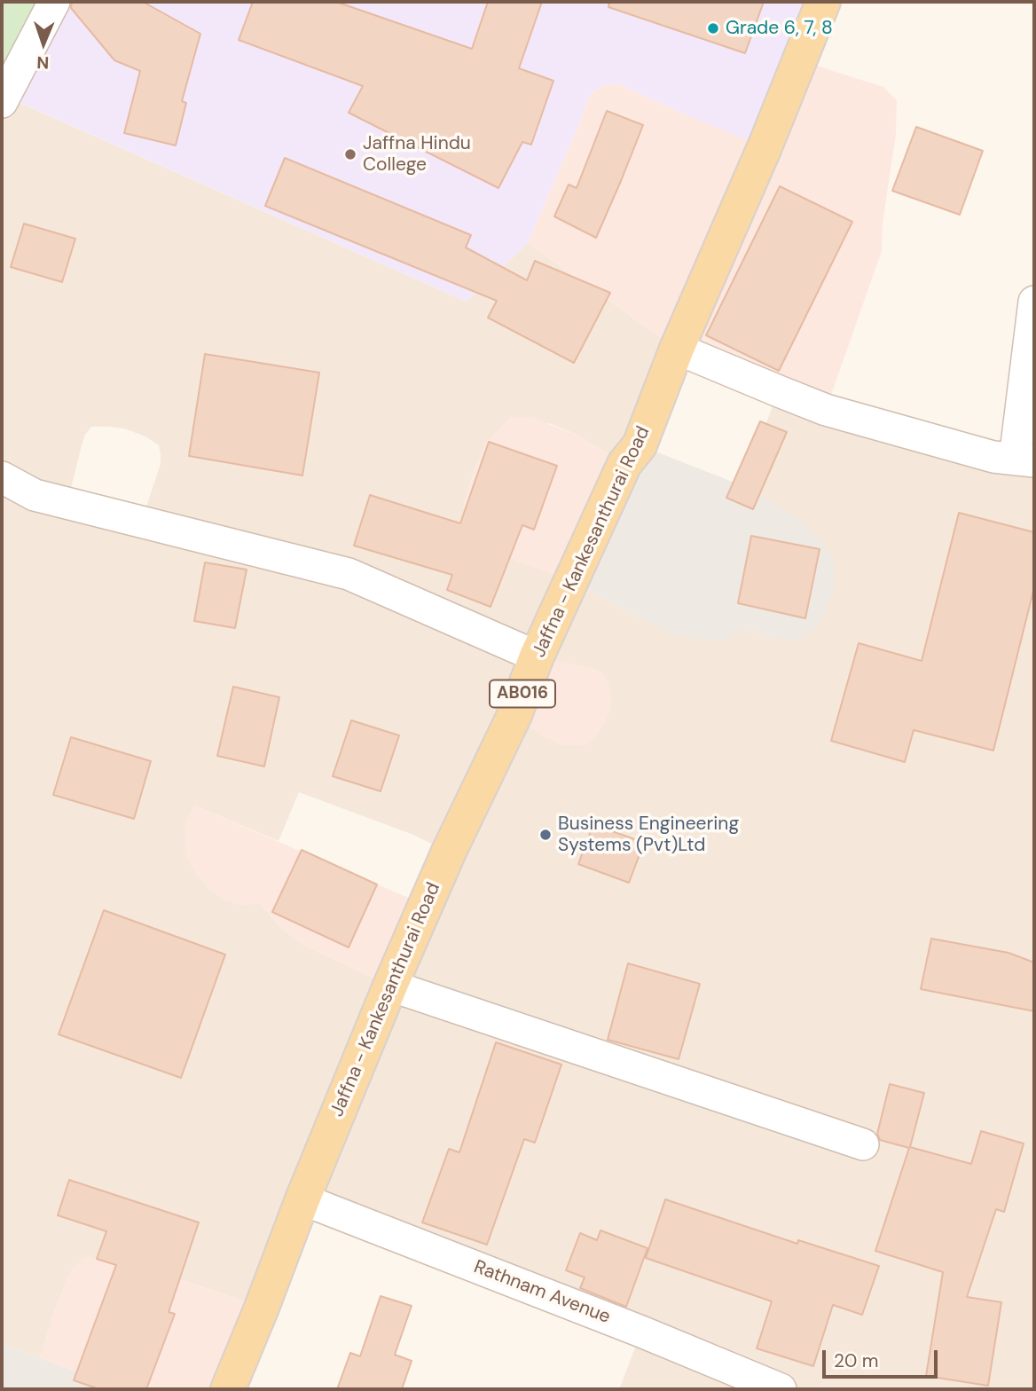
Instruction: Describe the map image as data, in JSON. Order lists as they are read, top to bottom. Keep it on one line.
{"streets":{"main road":["Jaffna - Kankesanthurai Road","AB016"],"street":["Rathnam Avenue"]},"crossings":[["Jaffna - Kankesanthurai Road","Rathnam Avenue"]],"places":["Grade 6, 7, 8","Jaffna Hindu College","Business Engineering Systems (Pvt)Ltd"],"scale_bar":"20 m","north":"bottom"}
